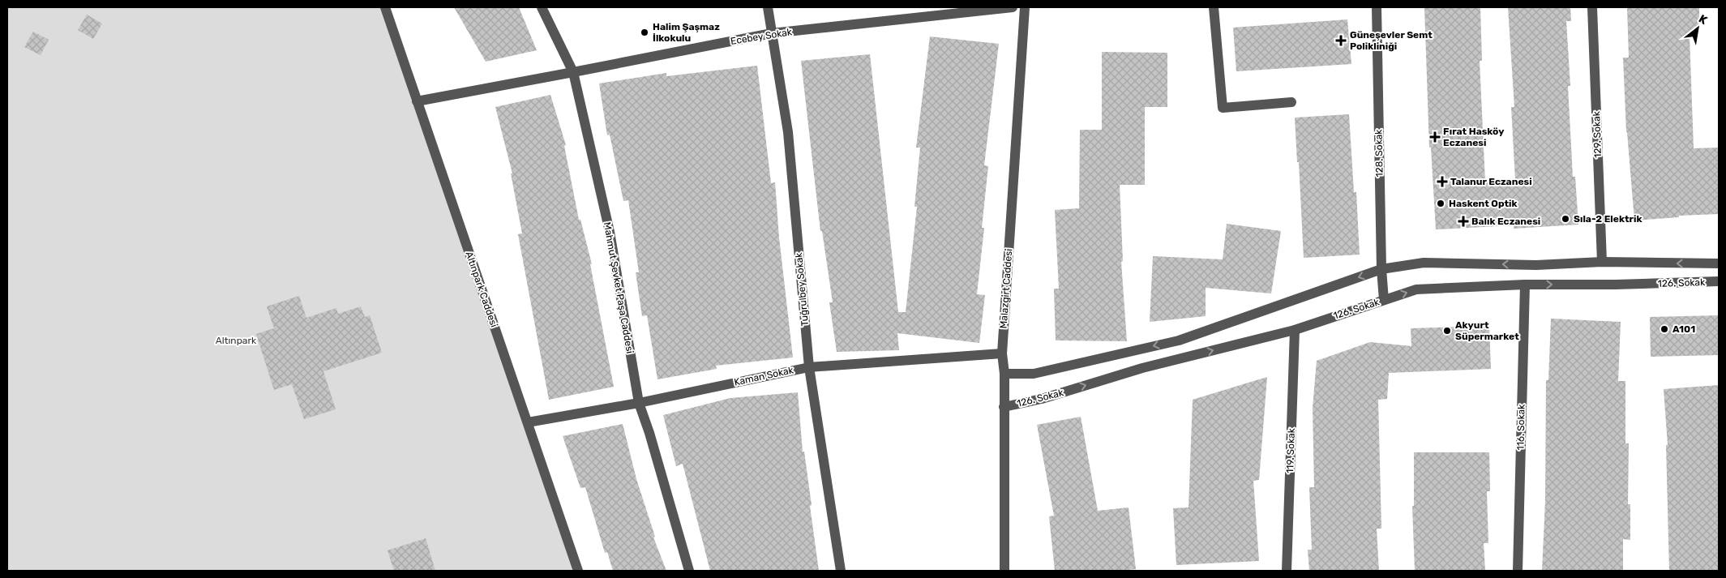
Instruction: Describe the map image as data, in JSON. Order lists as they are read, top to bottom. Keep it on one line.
{"streets":{"street":["Ecebey Sokak","129. Sokak","128. Sokak","126. Sokak","Mahmut Şevket Paşa Caddesi","Malazgirt Caddesi","Altınpark Caddesi","Tuğrulbey Sokak","Kaman Sokak","116. Sokak","119. Sokak"]},"crossings":[["Ecebey Sokak","Mahmut Şevket Paşa Caddesi"],["Ecebey Sokak","Altınpark Caddesi"],["Ecebey Sokak","Tuğrulbey Sokak"],["129. Sokak","126. Sokak"],["128. Sokak","126. Sokak"],["126. Sokak","Malazgirt Caddesi"],["126. Sokak","116. Sokak"],["126. Sokak","119. Sokak"],["Mahmut Şevket Paşa Caddesi","Kaman Sokak"],["Malazgirt Caddesi","Kaman Sokak"],["Altınpark Caddesi","Kaman Sokak"],["Tuğrulbey Sokak","Kaman Sokak"]],"parks":["Altınpark"],"places":{"other":["Halim Şaşmaz İlkokulu","Haskent Optik","Sıla-2 Elektrik","A101","Akyurt Süpermarket"],"health":["Güneşevler Semt Polikliniği","Fırat Hasköy Eczanesi","Talanur Eczanesi","Balık Eczanesi"]},"north":"top right"}
